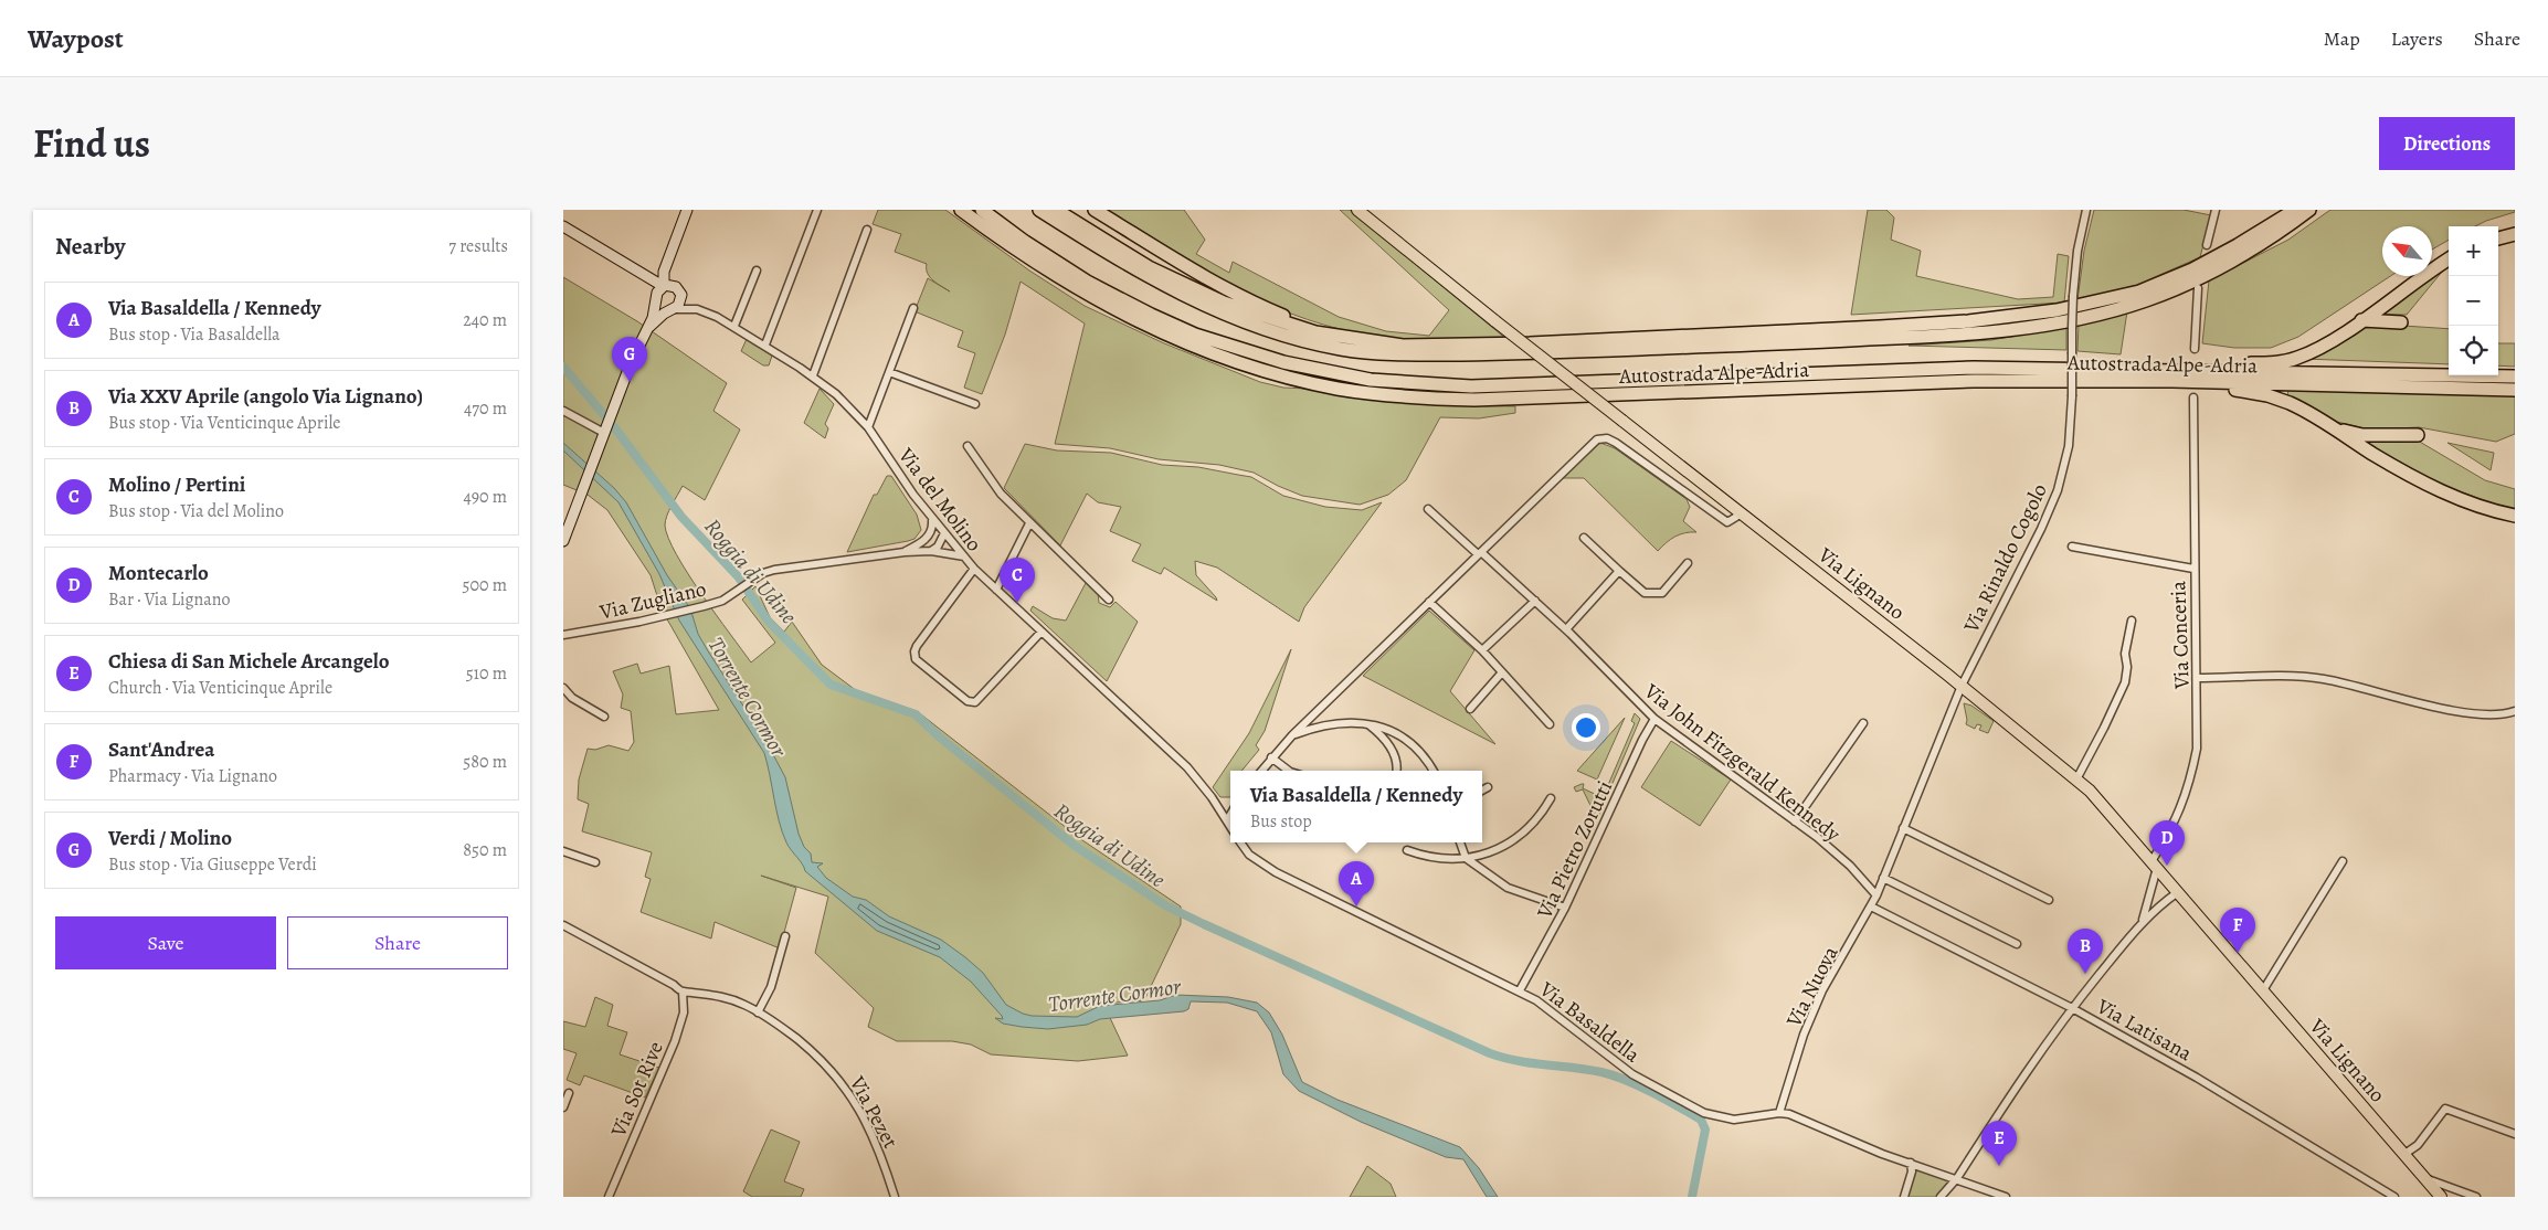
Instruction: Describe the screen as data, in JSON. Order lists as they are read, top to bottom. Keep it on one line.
{"streets":{"highway":["Autostrada Alpe-Adria"],"main road":["Via Lignano"],"street":["Via del Molino","Via Rinaldo Cogolo","Via Zugliano","Via Conceria","Via John Fitzgerald Kennedy","Via Pietro Zorutti","Via Nuova","Via Basaldella","Via Latisana","Via Sot Rive","Via Pezet"]},"crossings":[["Via del Molino","Via Zugliano"],["Via Rinaldo Cogolo","Via Lignano"],["Via Rinaldo Cogolo","Via Nuova"],["Via Lignano","Via Conceria"],["Via Lignano","Via Nuova"],["Via John Fitzgerald Kennedy","Via Pietro Zorutti"],["Via John Fitzgerald Kennedy","Via Nuova"],["Via Pietro Zorutti","Via Basaldella"],["Via Nuova","Via Basaldella"],["Via Nuova","Via Latisana"],["Via Sot Rive","Via Pezet"]],"water":["Roggia di Udine","Torrente Cormor"],"north":"top left","page":{"header":"Waypost","nav":["Map","Layers","Share"],"title":"Find us","buttons":["Directions",["Save","Share"]],"heading":["Nearby","7 results"],"map_buttons":["+","−"],"list":[{"mark":"A","name":"Via Basaldella / Kennedy","note":"Bus stop · Via Basaldella","value":"240 m"},{"mark":"B","name":"Via XXV Aprile (angolo Via Lignano)","note":"Bus stop · Via Venticinque Aprile","value":"470 m"},{"mark":"C","name":"Molino / Pertini","note":"Bus stop · Via del Molino","value":"490 m"},{"mark":"D","name":"Montecarlo","note":"Bar · Via Lignano","value":"500 m"},{"mark":"E","name":"Chiesa di San Michele Arcangelo","note":"Church · Via Venticinque Aprile","value":"510 m"},{"mark":"F","name":"Sant'Andrea","note":"Pharmacy · Via Lignano","value":"580 m"},{"mark":"G","name":"Verdi / Molino","note":"Bus stop · Via Giuseppe Verdi","value":"850 m"}],"pins":["G","C","D","A","F","B","E"],"popup":["Via Basaldella / Kennedy","Bus stop"]}}
